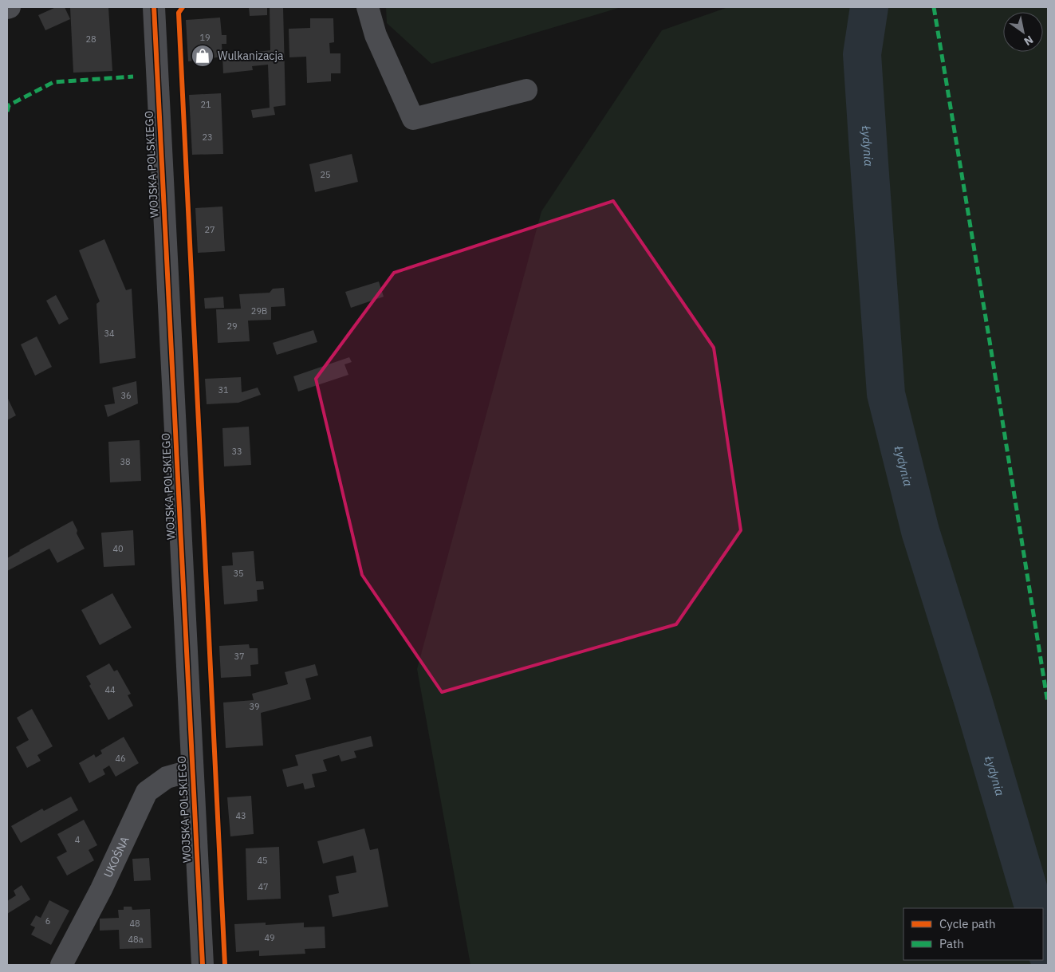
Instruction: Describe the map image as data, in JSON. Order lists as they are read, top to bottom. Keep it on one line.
{"streets":{"street":["WOJSKA POLSKIEGO","UKOŚNA"]},"crossings":[["WOJSKA POLSKIEGO","UKOŚNA"]],"water":["Łydynia"],"places":{"shop":["Wulkanizacja"]},"house_numbers":["19","28","21","23","25","27","29B","29","34","31","36","33","38","40","35","37","44","39","46","43","4","45","47","6","48","49","48a"],"legend":["Cycle path","Path"],"north":"bottom right"}
